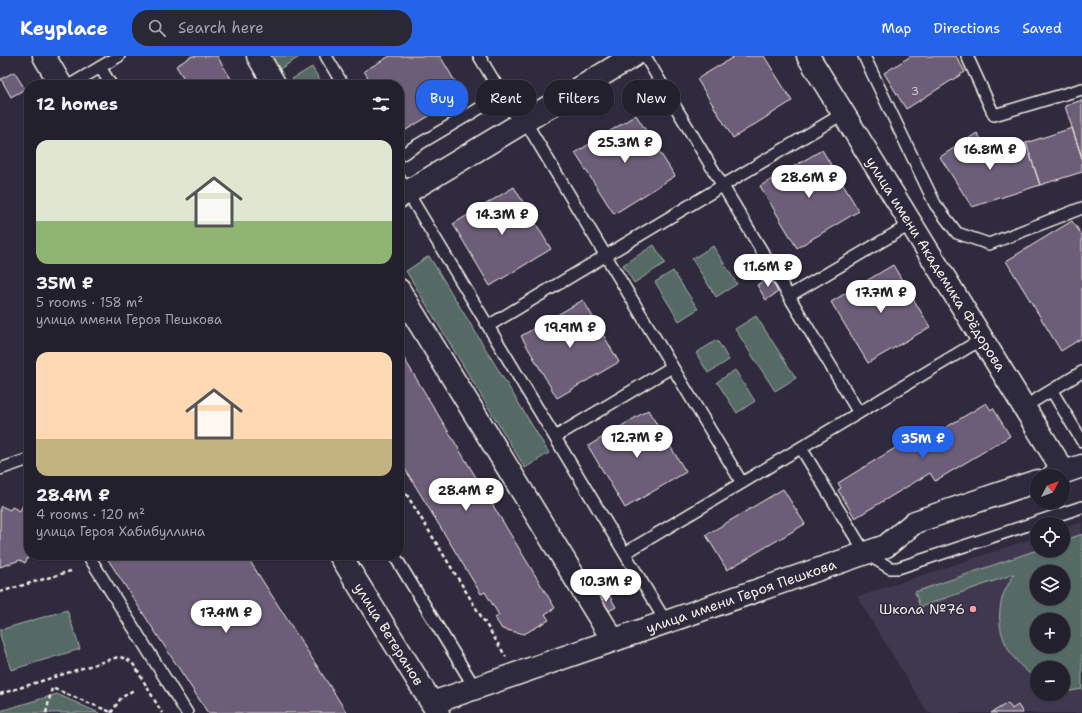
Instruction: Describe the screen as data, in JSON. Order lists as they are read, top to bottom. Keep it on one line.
{"streets":{"street":["улица имени Академика Фёдорова","улица имени Героя Пешкова","улица Ветеранов"]},"crossings":[["улица имени Героя Пешкова","улица Ветеранов"]],"places":["Школа №76"],"house_numbers":["3"],"north":"top right","page":{"header":"Keyplace","search":"Search here","nav":["Map","Directions","Saved"],"chip":["Buy","Rent","Filters","New"],"heading":"12 homes","list":[{"name":"35M ₽","note":"5 rooms · 158 m² · улица имени Героя Пешкова"},{"name":"28.4M ₽","note":"4 rooms · 120 m² · улица Героя Хабибуллина"}],"price":["25.3M ₽","16.8M ₽","28.6M ₽","14.3M ₽","11.6M ₽","17.7M ₽","19.9M ₽","12.7M ₽","35M ₽","28.4M ₽","10.3M ₽","17.4M ₽"],"map_buttons":["+","−"]}}
